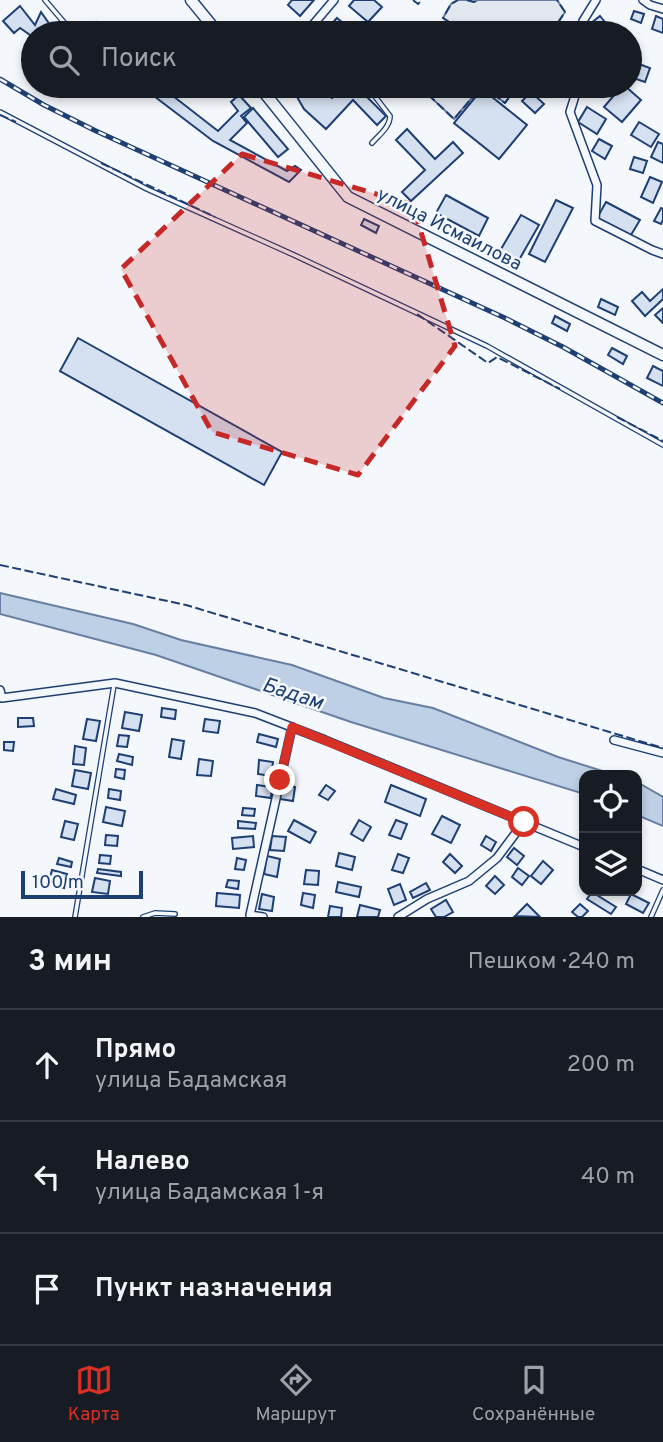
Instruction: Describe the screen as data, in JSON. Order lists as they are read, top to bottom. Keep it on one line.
{"streets":{"main road":["улица Исмаилова"]},"water":["Бадам"],"scale_bar":"100 m","page":{"search":"Поиск","scale":"100 m","heading":["3 мин","Пешком · 240 m"],"list":[["Прямо","улица Бадамская","200 m"],["Налево","улица Бадамская 1-я","40 m"],"Пункт назначения"],"nav":["Карта","Маршрут","Сохранённые"]}}
